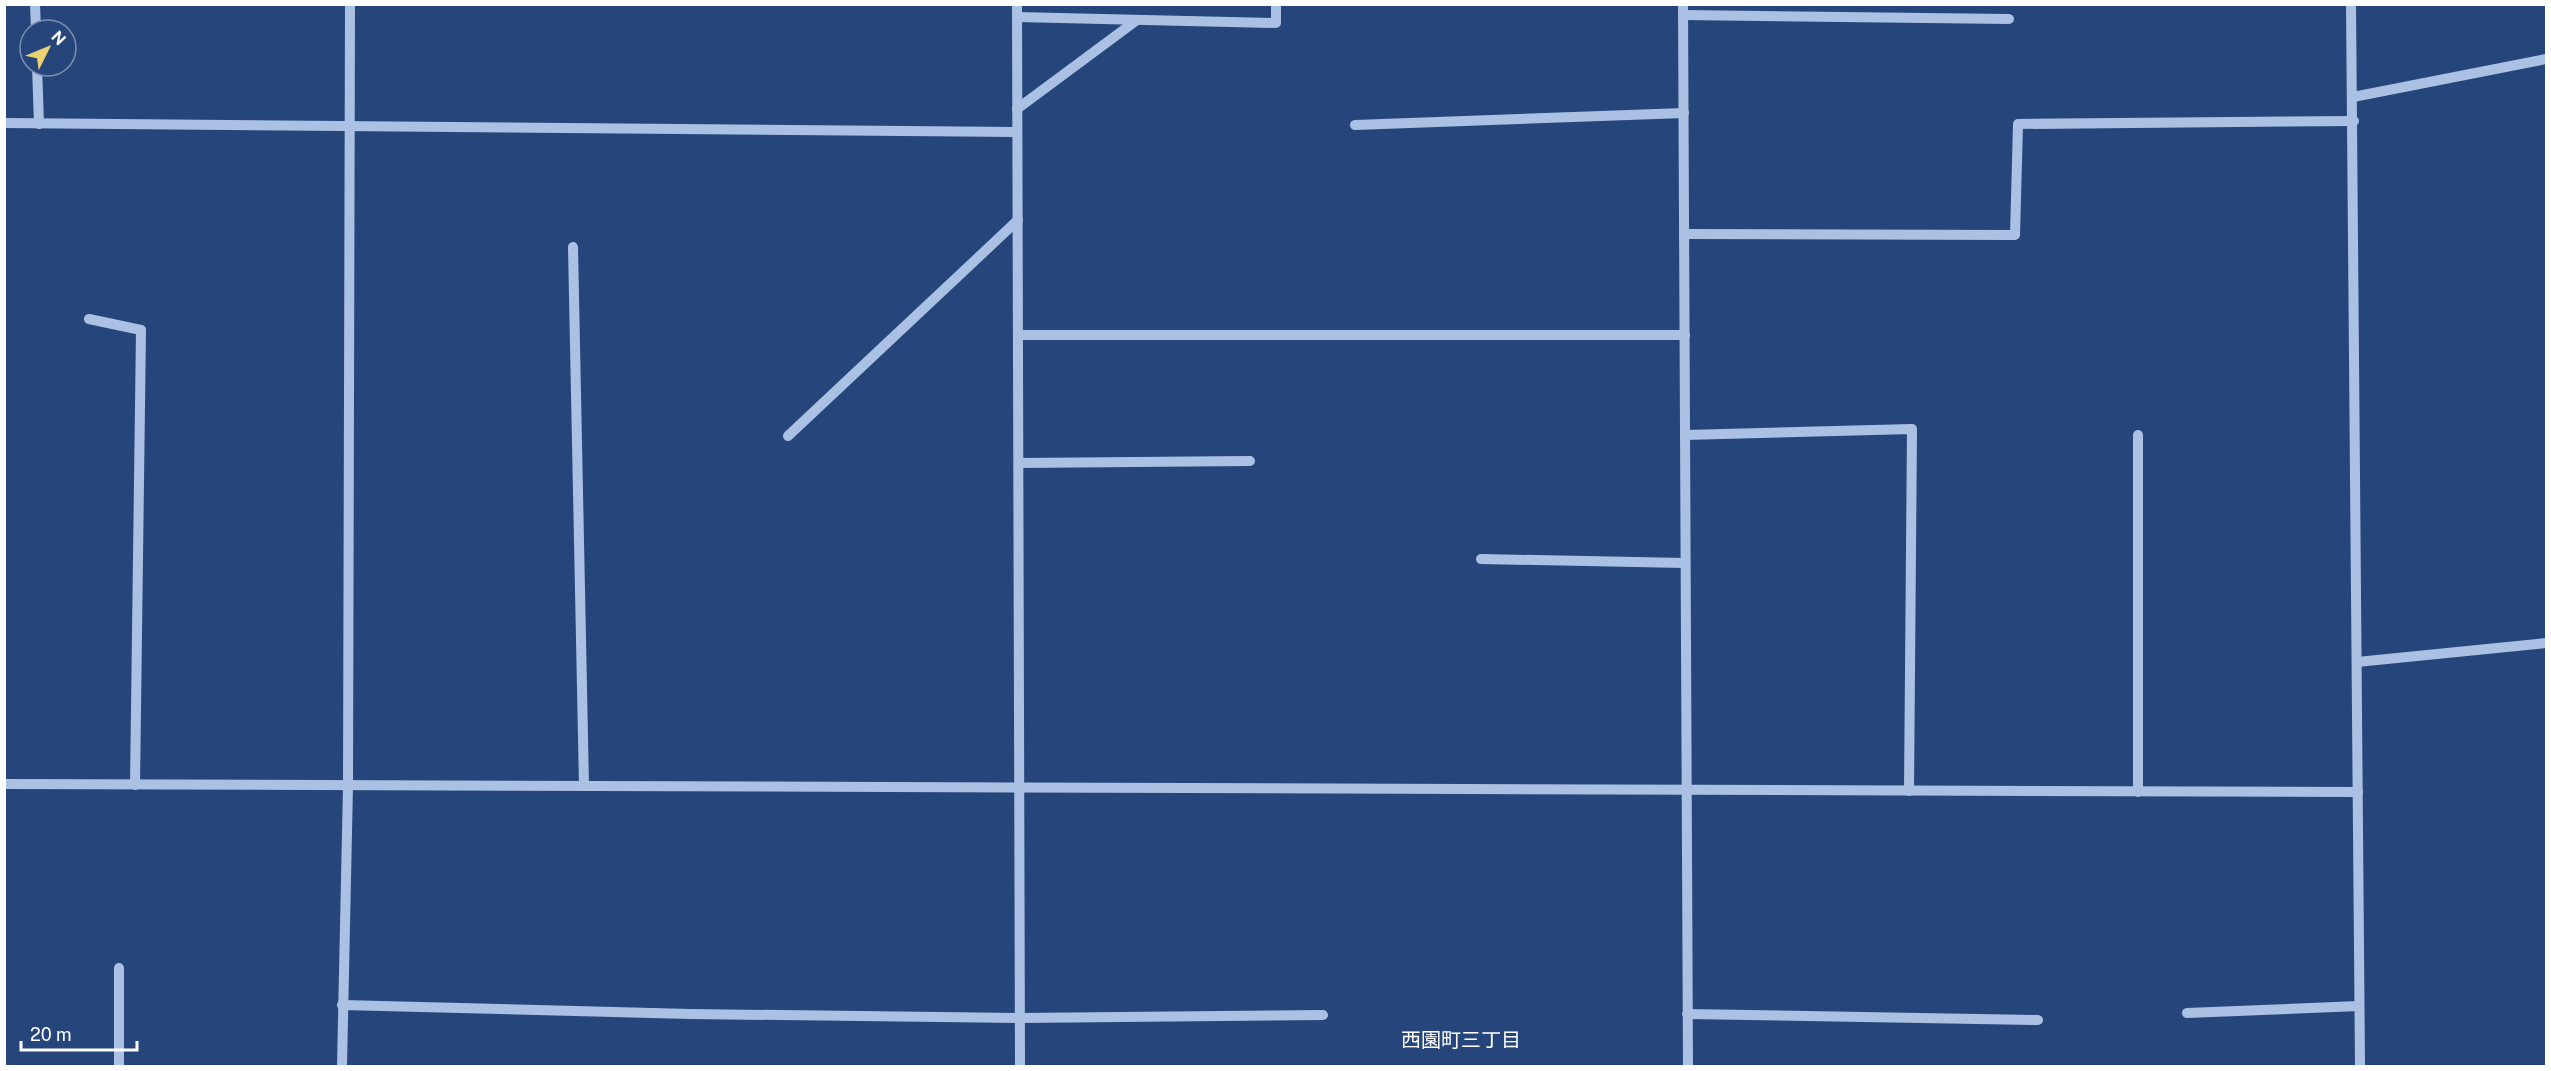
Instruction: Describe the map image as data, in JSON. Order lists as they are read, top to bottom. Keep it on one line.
{"districts":["西園町三丁目"],"scale_bar":"20 m","north":"top right"}
